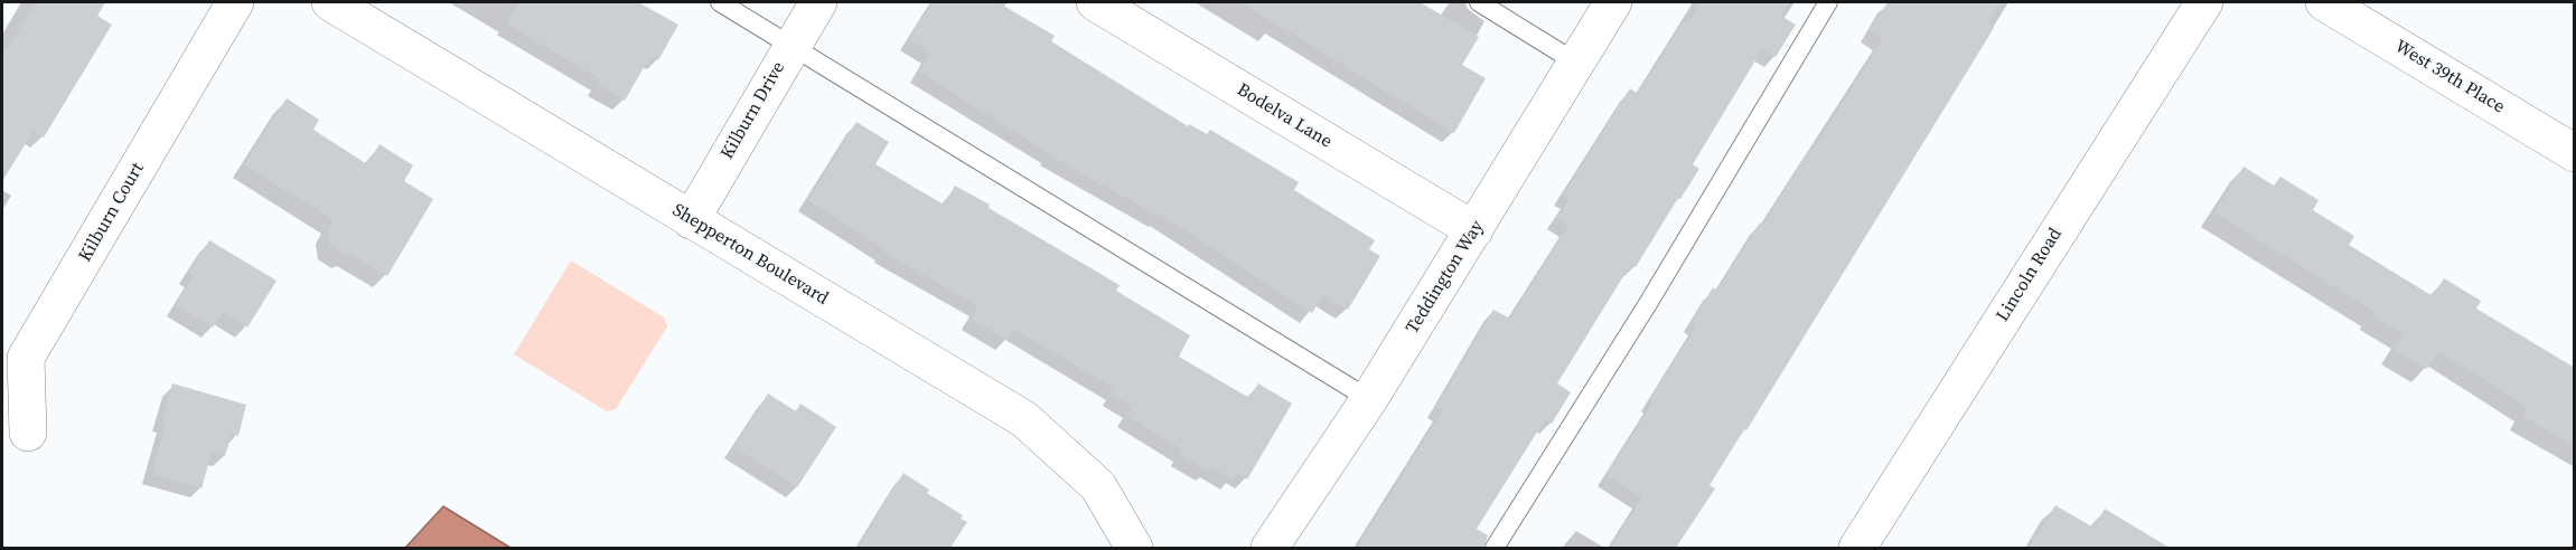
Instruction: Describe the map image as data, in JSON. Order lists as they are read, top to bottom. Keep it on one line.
{"streets":{"street":["West 39th Place","Kilburn Drive","Bodelva Lane","Kilburn Court","Shepperton Boulevard","Lincoln Road","Teddington Way"]},"crossings":[["Kilburn Drive","Shepperton Boulevard"],["Bodelva Lane","Teddington Way"]]}
